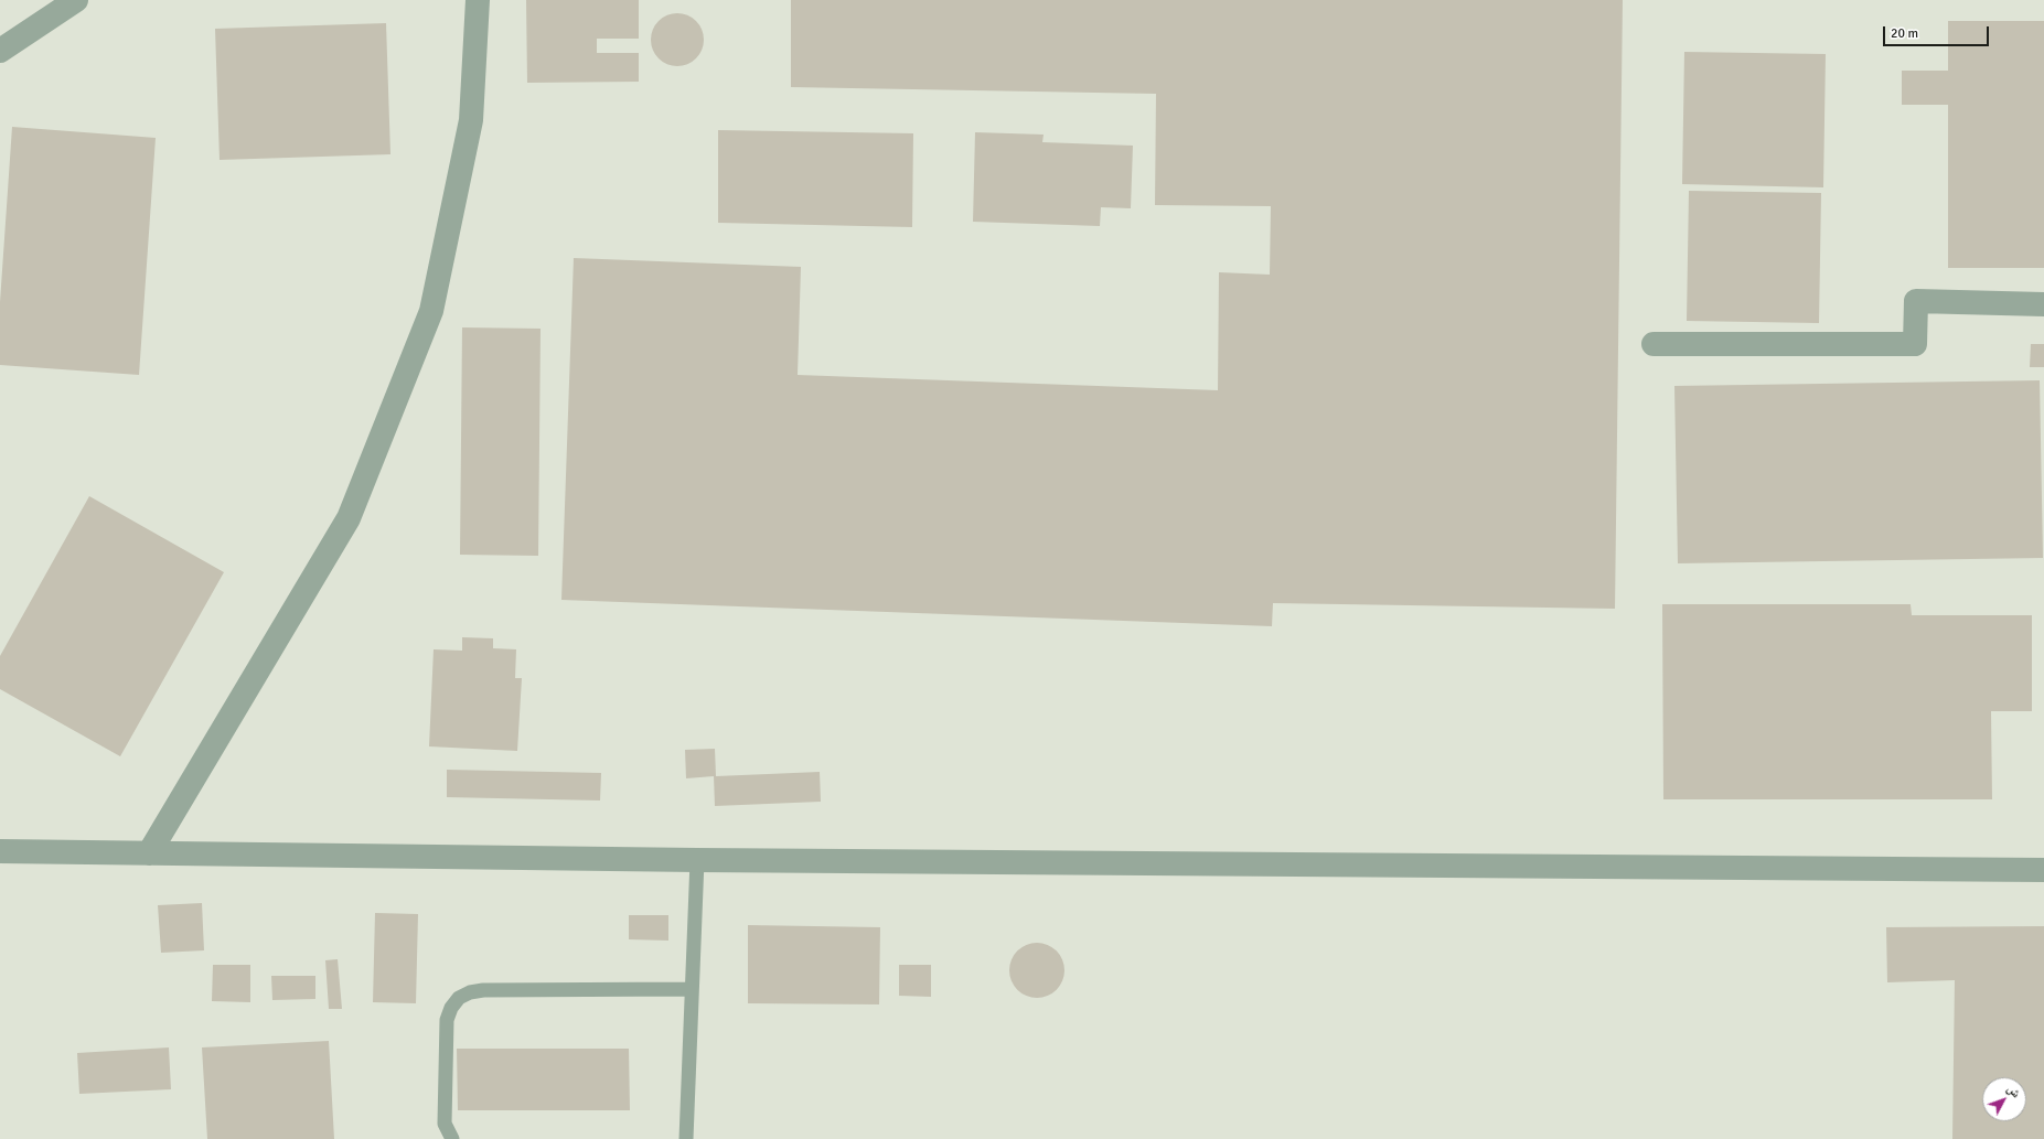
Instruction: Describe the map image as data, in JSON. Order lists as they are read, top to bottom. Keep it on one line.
{"scale_bar":"20 m","north":"top right"}
